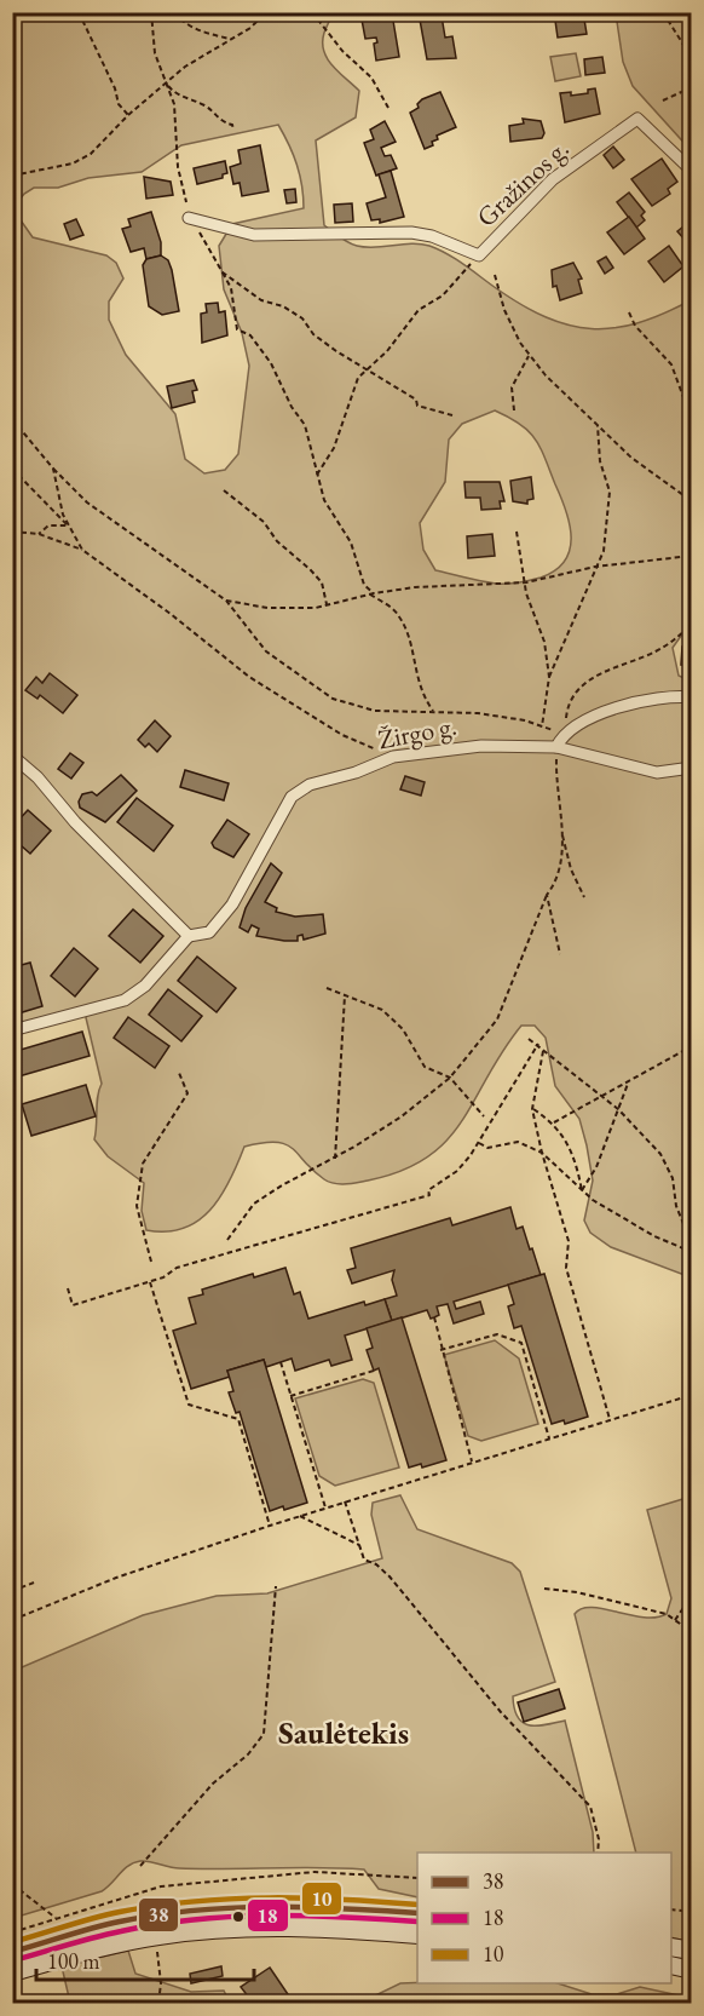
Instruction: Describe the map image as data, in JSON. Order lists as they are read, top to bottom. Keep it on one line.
{"streets":{"street":["Gražinos g.","Žirgo g."]},"districts":["Saulėtekis"],"lines":["transit line 10","transit line 38","transit line 18"],"legend":["38","18","10"],"scale_bar":"100 m"}
